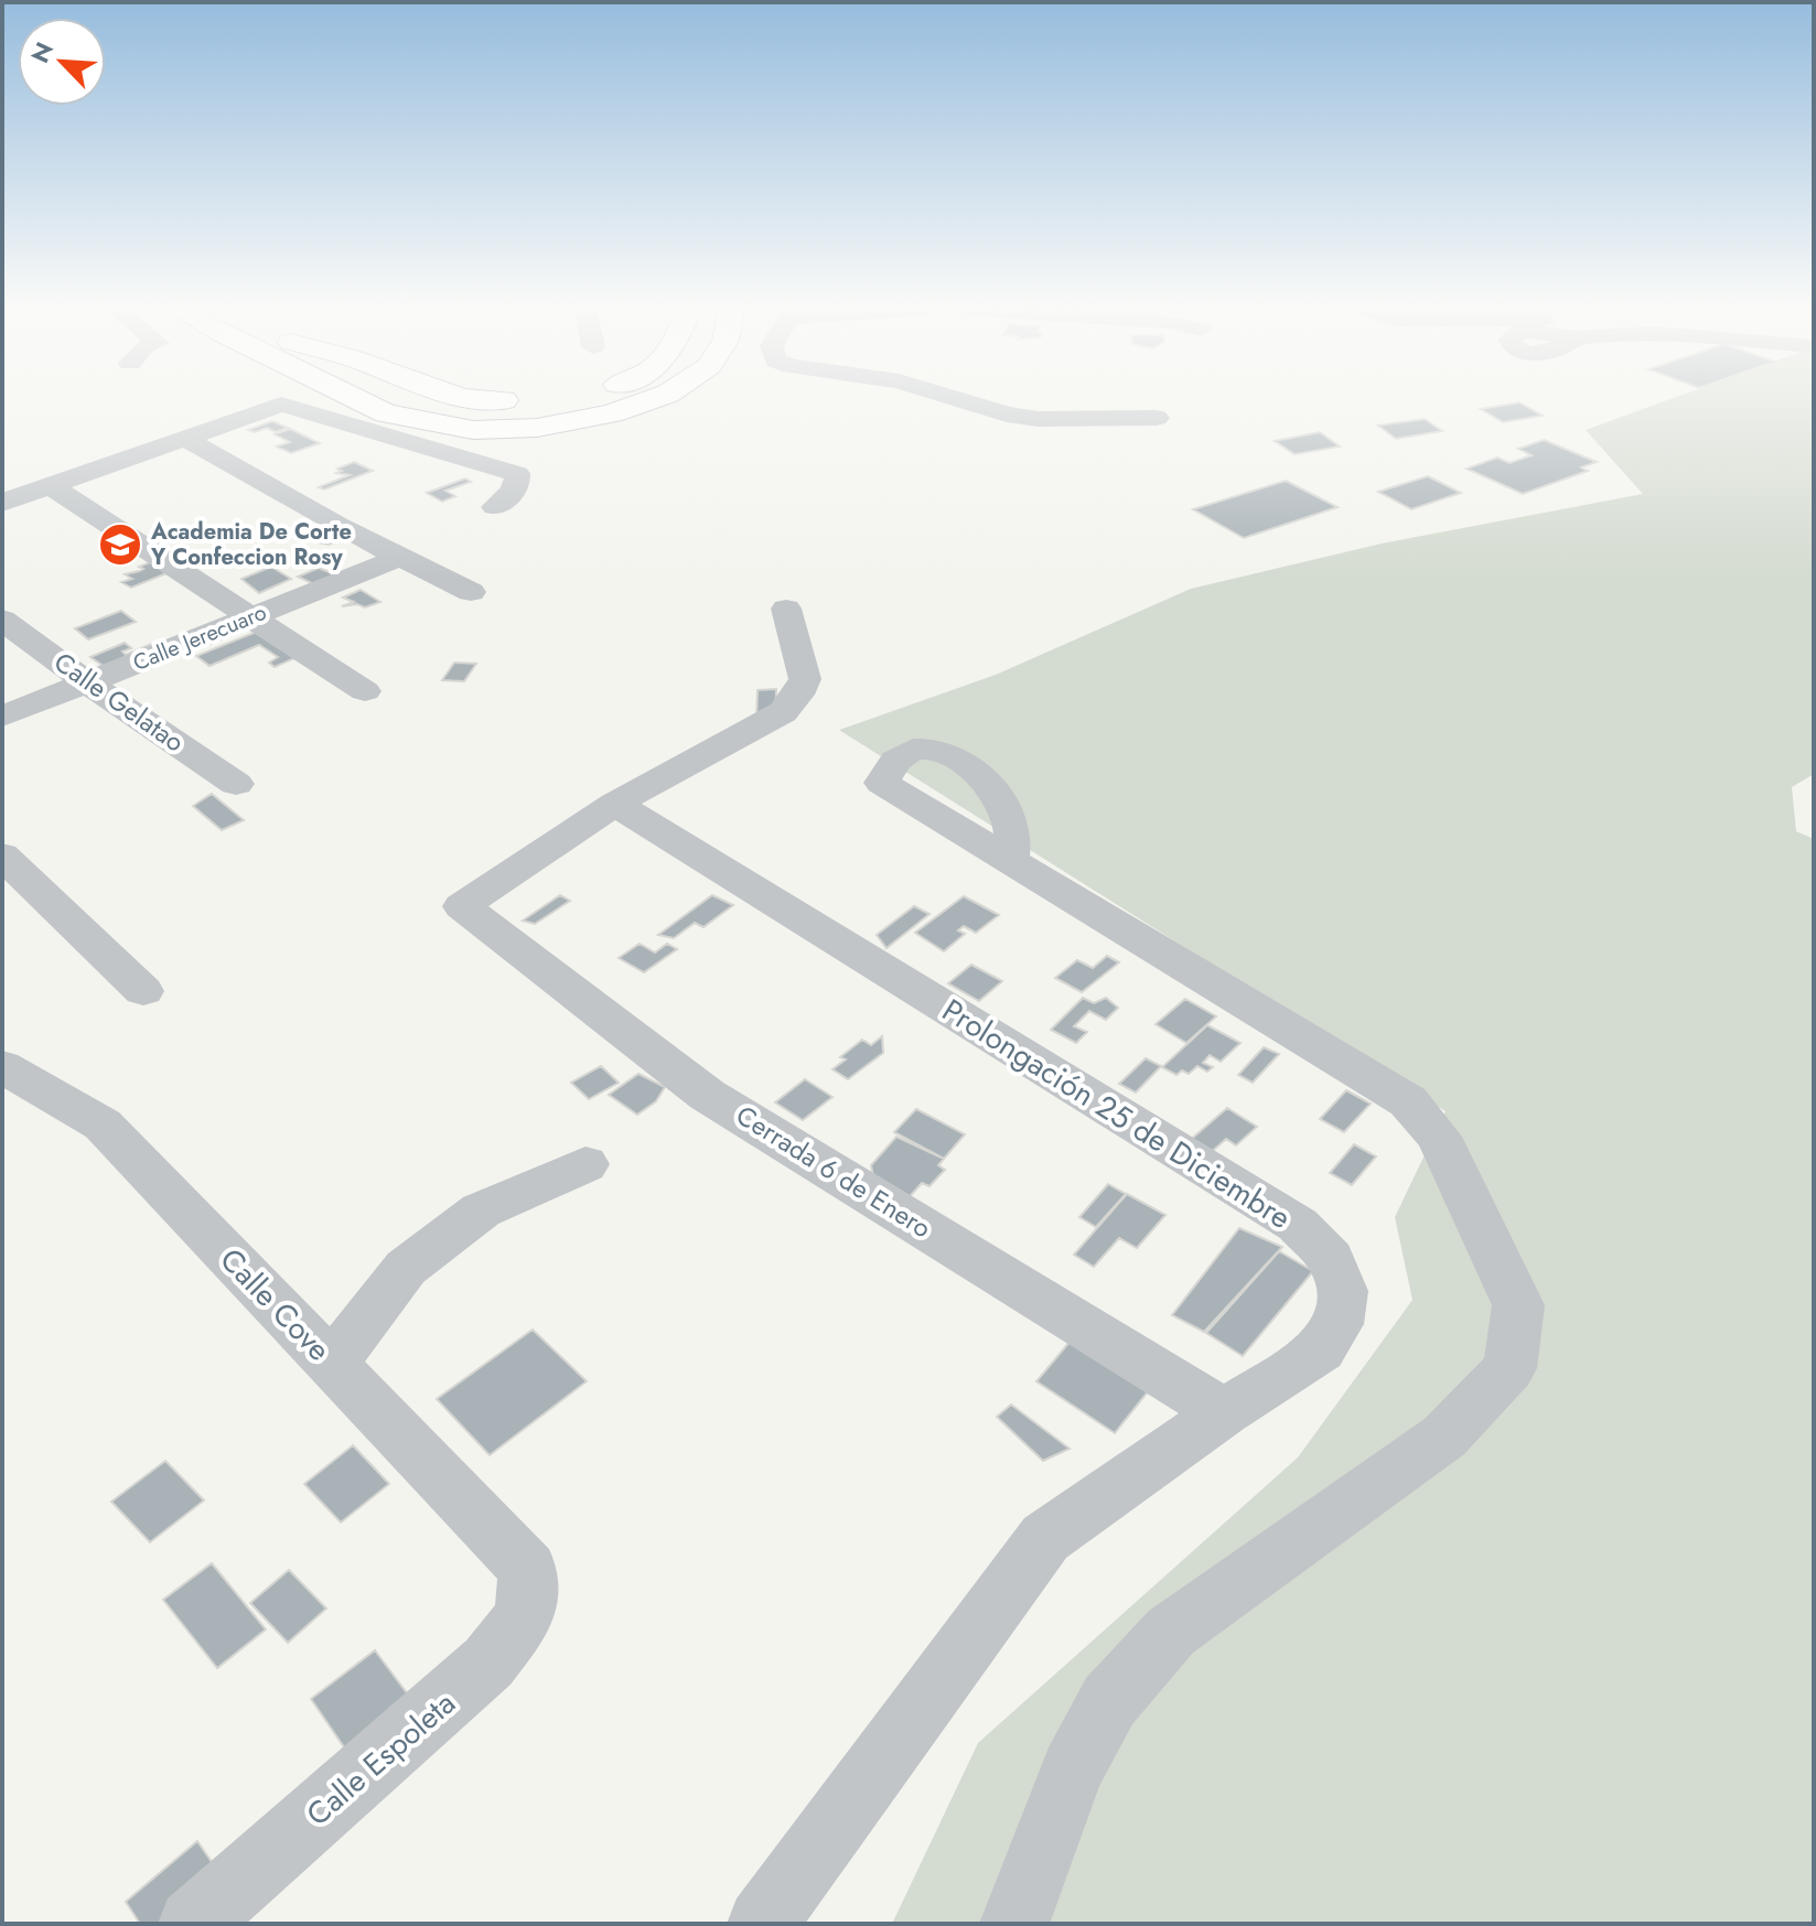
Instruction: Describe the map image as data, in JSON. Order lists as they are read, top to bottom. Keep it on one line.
{"streets":{"street":["Calle Jerecuaro","Calle Gelatao","Prolongación 25 de Diciembre","Cerrada 6 de Enero","Calle Cove","Calle Espoleta"]},"crossings":[["Calle Jerecuaro","Calle Gelatao"],["Prolongación 25 de Diciembre","Cerrada 6 de Enero"],["Calle Cove","Calle Espoleta"]],"places":{"school or university":["Academia De Corte Y Confeccion Rosy"]},"north":"top left"}
